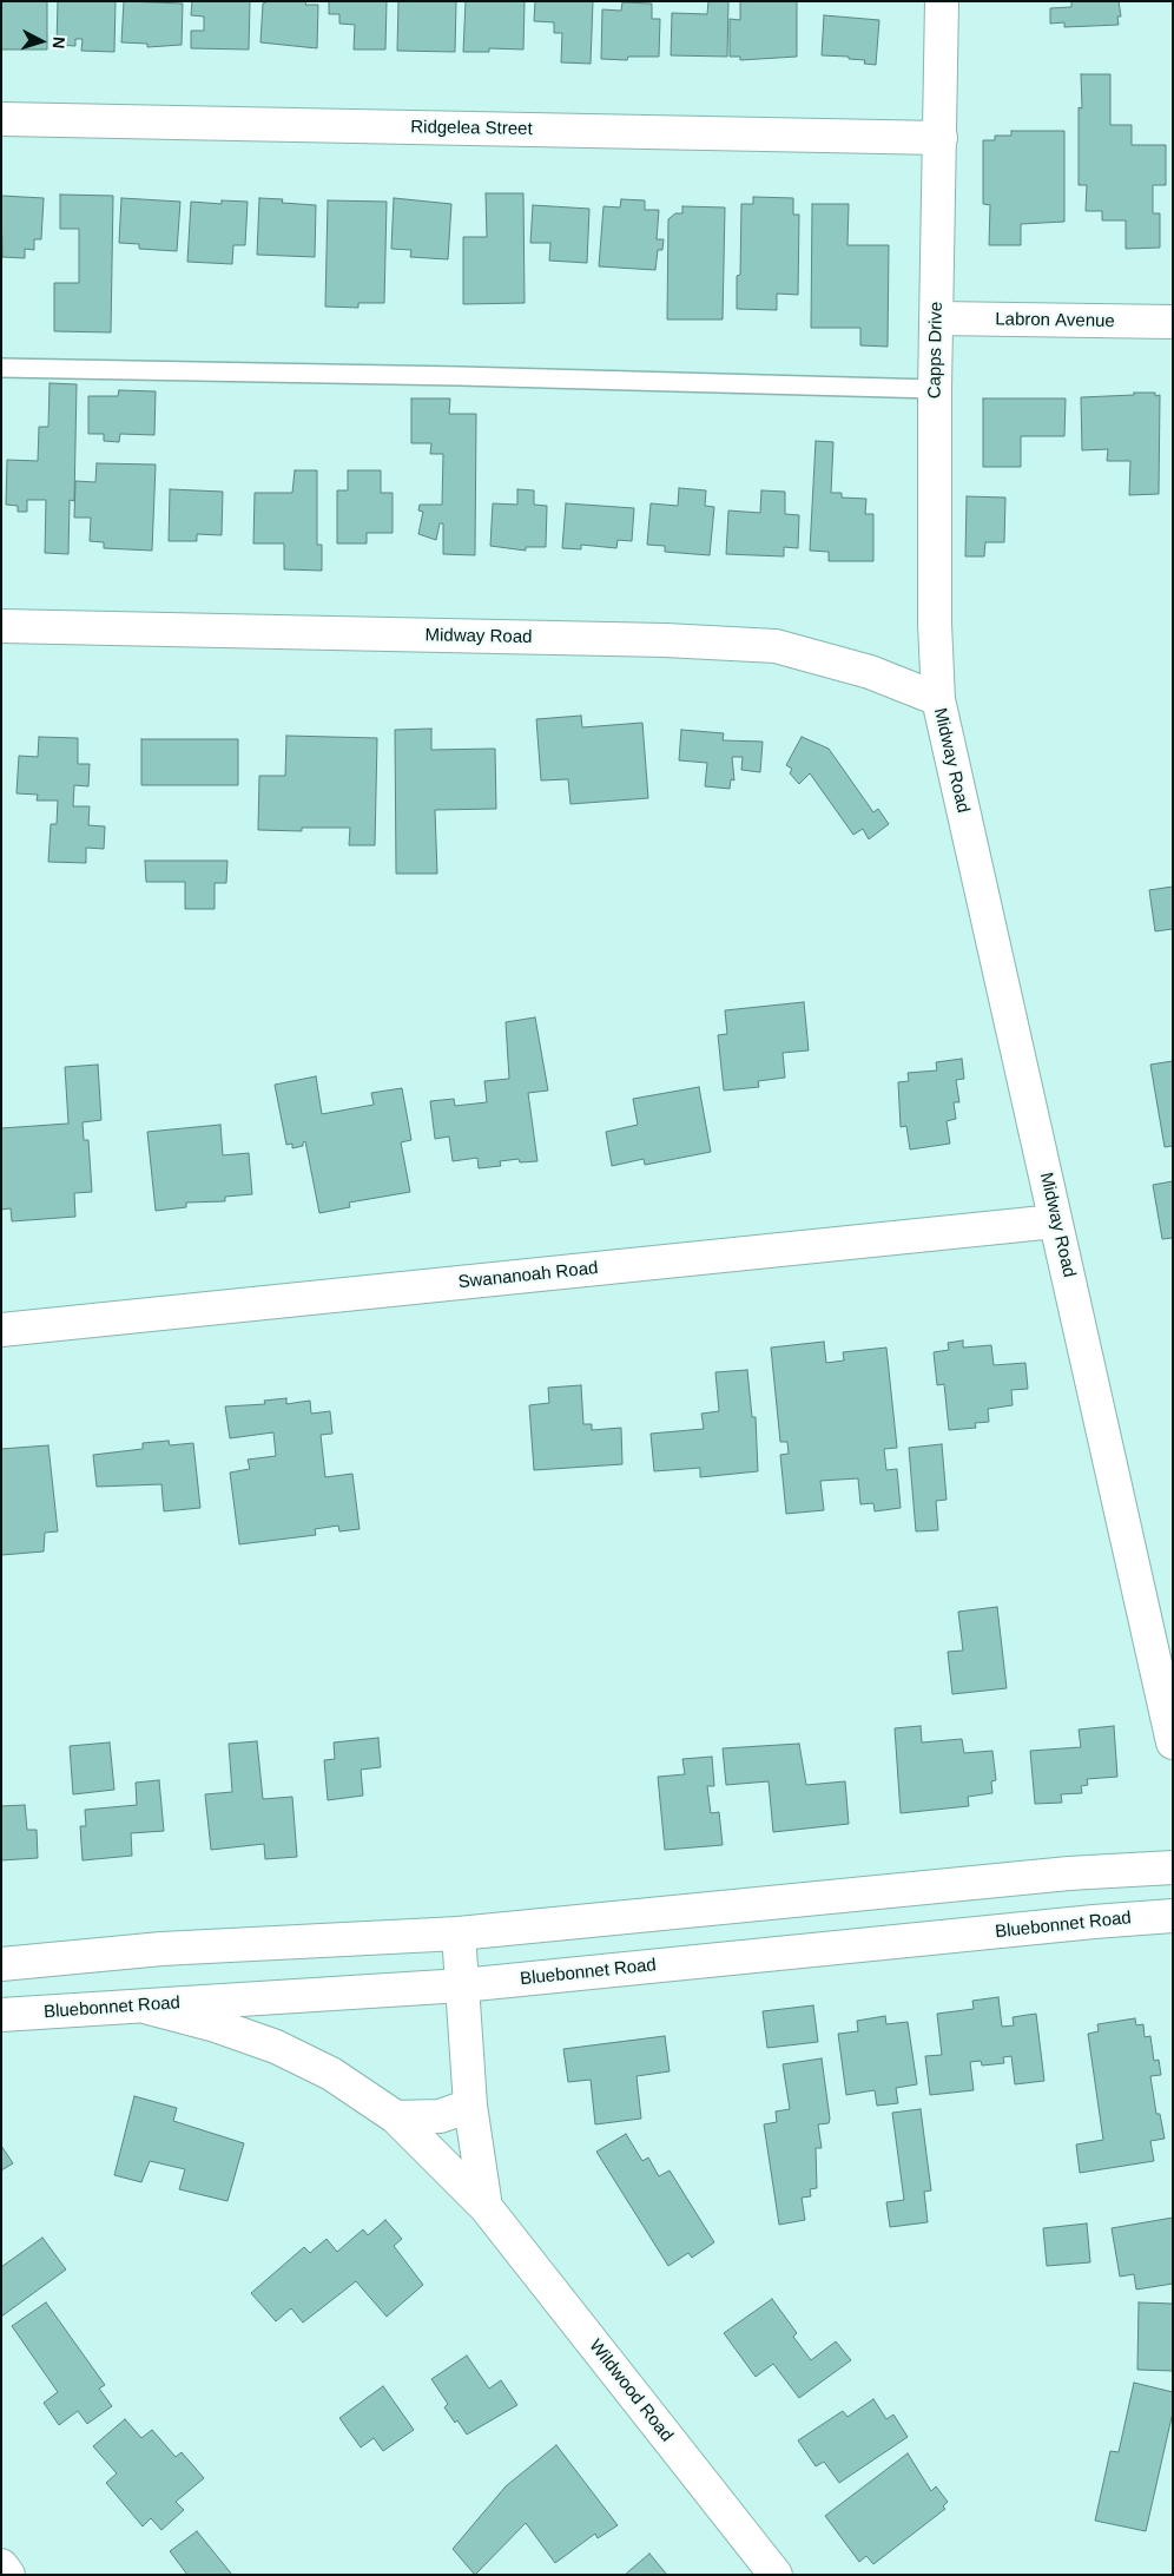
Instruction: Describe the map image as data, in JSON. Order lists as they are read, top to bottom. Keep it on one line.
{"streets":{"street":["Ridgelea Street","Labron Avenue","Capps Drive","Midway Road","Swananoah Road","Bluebonnet Road","Wildwood Road"]},"crossings":[["Ridgelea Street","Capps Drive"],["Labron Avenue","Capps Drive"],["Capps Drive","Midway Road"],["Midway Road","Swananoah Road"],["Bluebonnet Road","Wildwood Road"]],"north":"right"}
